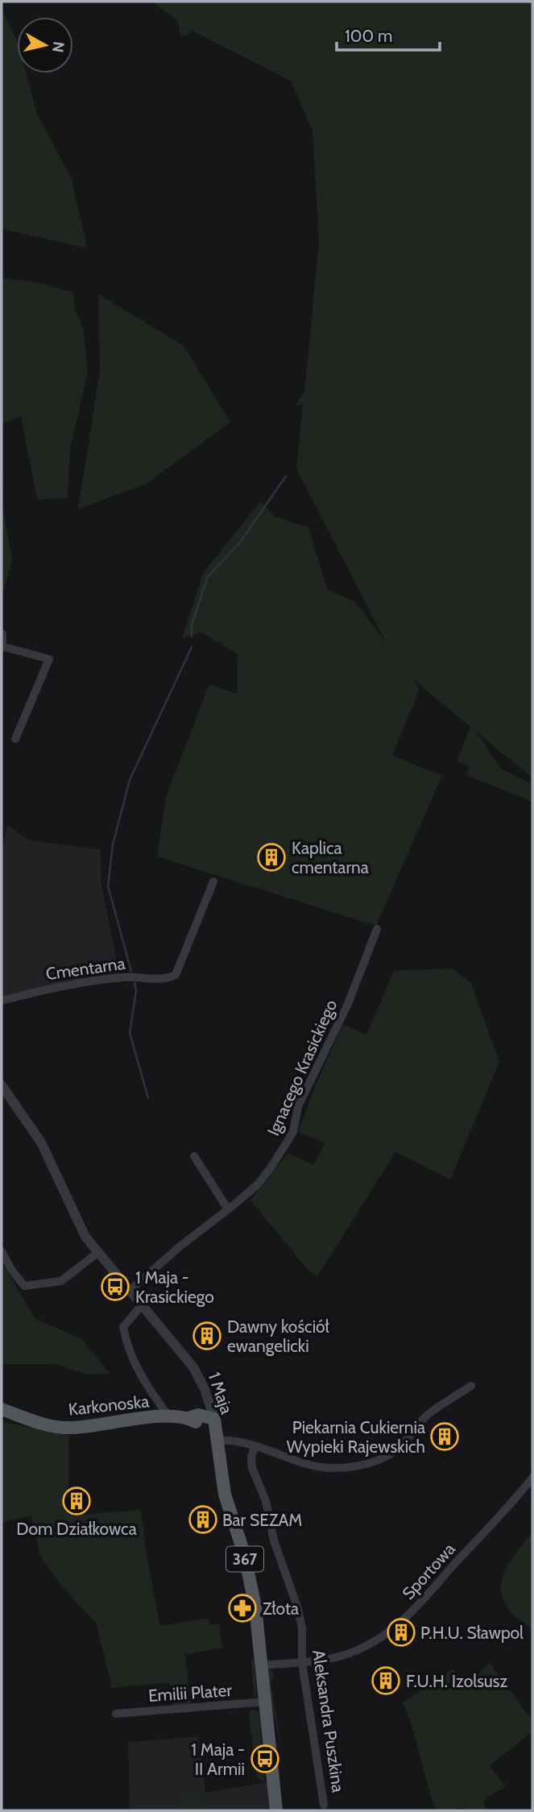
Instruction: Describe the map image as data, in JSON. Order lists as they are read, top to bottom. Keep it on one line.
{"streets":{"main road":["1 Maja","Karkonoska","367"],"street":["Cmentarna","Ignacego Krasickiego","Sportowa","Emilii Plater","Aleksandra Puszkina"]},"crossings":[["Ignacego Krasickiego","1 Maja"],["1 Maja","Karkonoska"],["1 Maja","Sportowa"],["1 Maja","Emilii Plater"],["Sportowa","Aleksandra Puszkina"]],"places":{"building":["Kaplica cmentarna","Dawny kościół ewangelicki","Piekarnia Cukiernia Wypieki Rajewskich","Dom Działkowca","Bar SEZAM","P.H.U. Sławpol","F.U.H. Izolsusz"],"bus stop":["1 Maja - Krasickiego","1 Maja - II Armii"],"pharmacy":["Złota"]},"scale_bar":"100 m","north":"right"}
